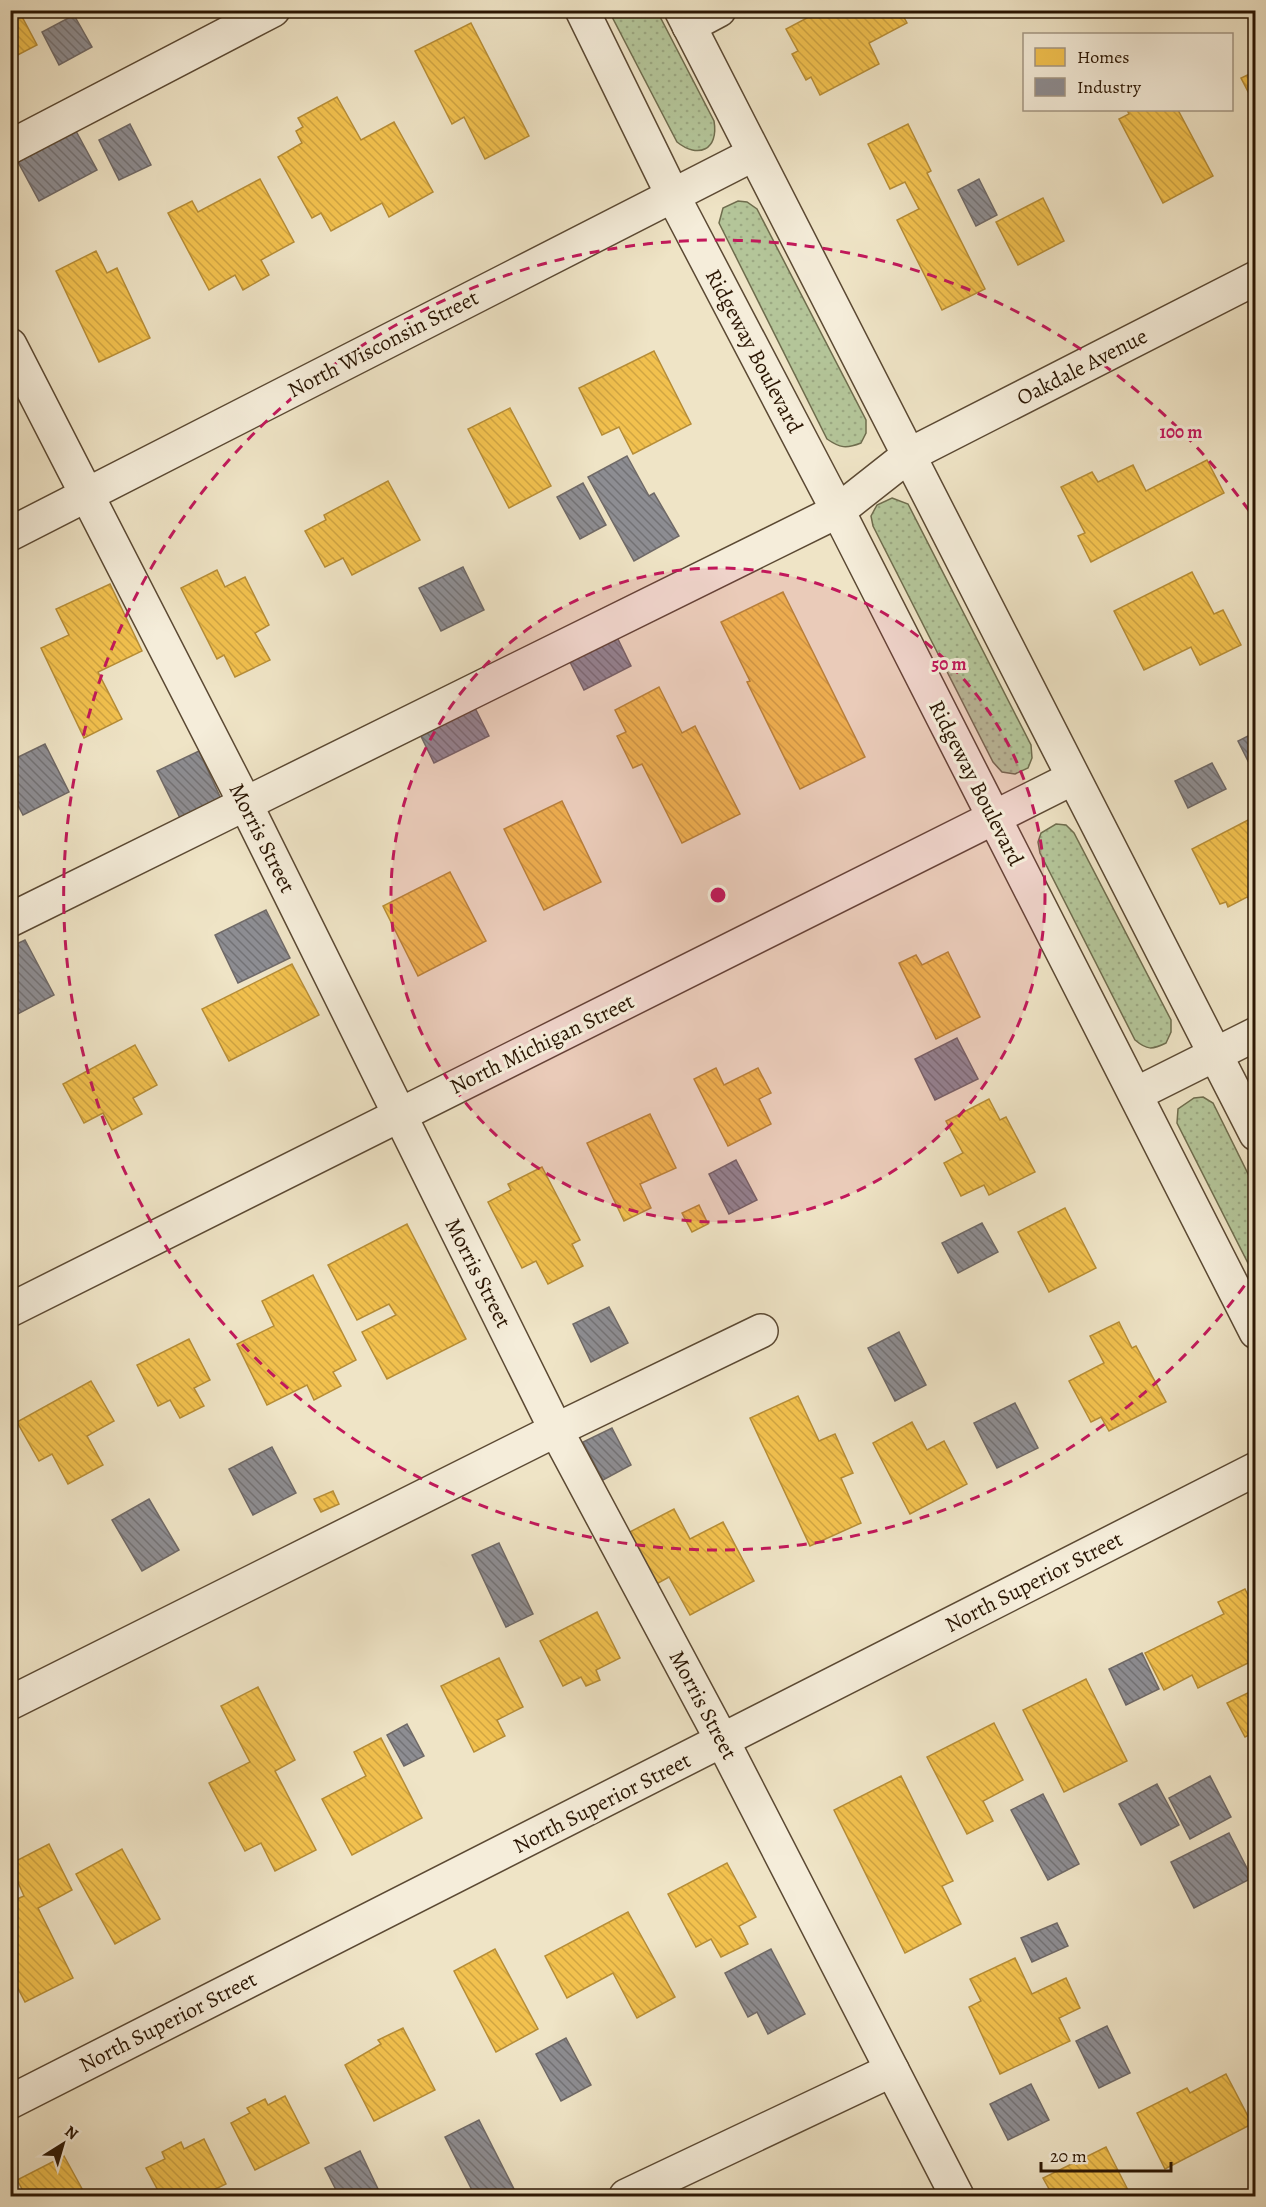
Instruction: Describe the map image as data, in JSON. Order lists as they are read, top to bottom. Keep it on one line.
{"streets":{"street":["North Wisconsin Street","Ridgeway Boulevard","Oakdale Avenue","Morris Street","North Michigan Street","North Superior Street"]},"crossings":[["North Wisconsin Street","Ridgeway Boulevard"],["North Wisconsin Street","Morris Street"],["Ridgeway Boulevard","Oakdale Avenue"],["Ridgeway Boulevard","North Michigan Street"],["Oakdale Avenue","Morris Street"],["Morris Street","North Michigan Street"],["Morris Street","North Superior Street"]],"legend":["Homes","Industry"],"scale_bar":"20 m","north":"top right","rings":["100 m","50 m"]}
